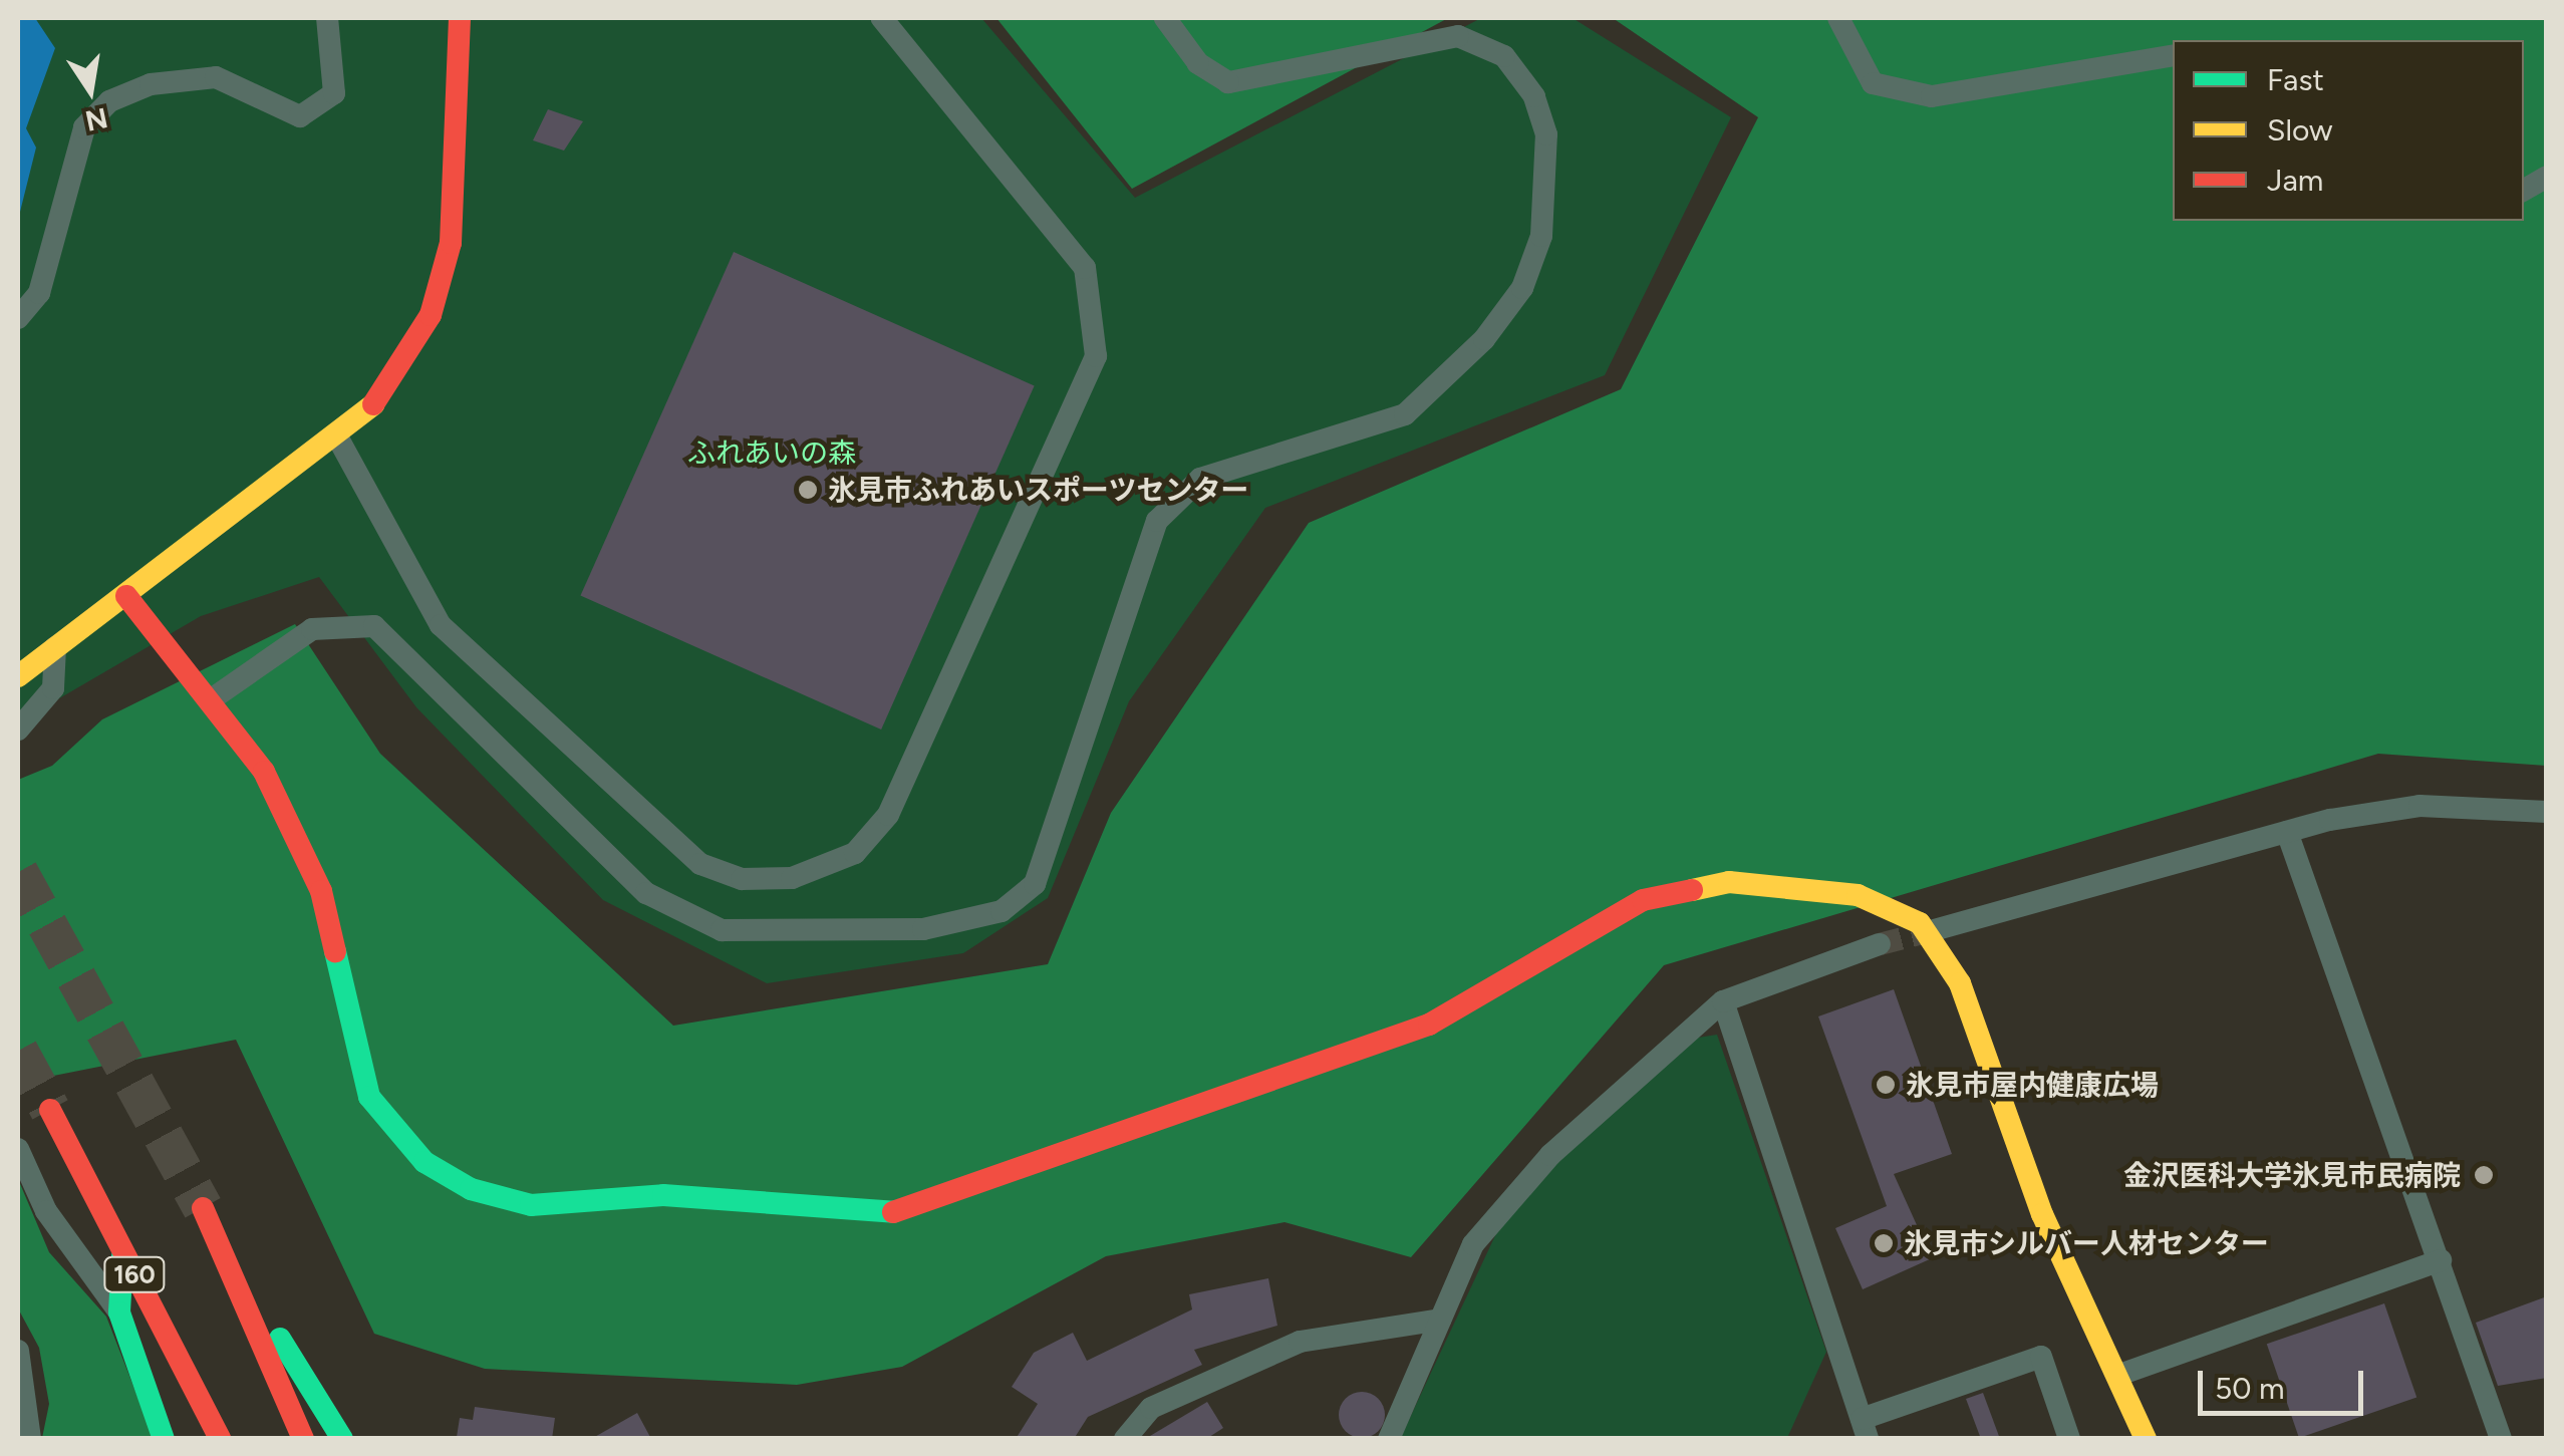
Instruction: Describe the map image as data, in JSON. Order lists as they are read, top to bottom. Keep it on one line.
{"streets":{"main road":["160"]},"parks":["ふれあいの森"],"places":["氷見市ふれあいスポーツセンター","氷見市屋内健康広場","金沢医科大学氷見市民病院","氷見市シルバー人材センター"],"legend":["Fast","Slow","Jam"],"scale_bar":"50 m","north":"bottom"}
